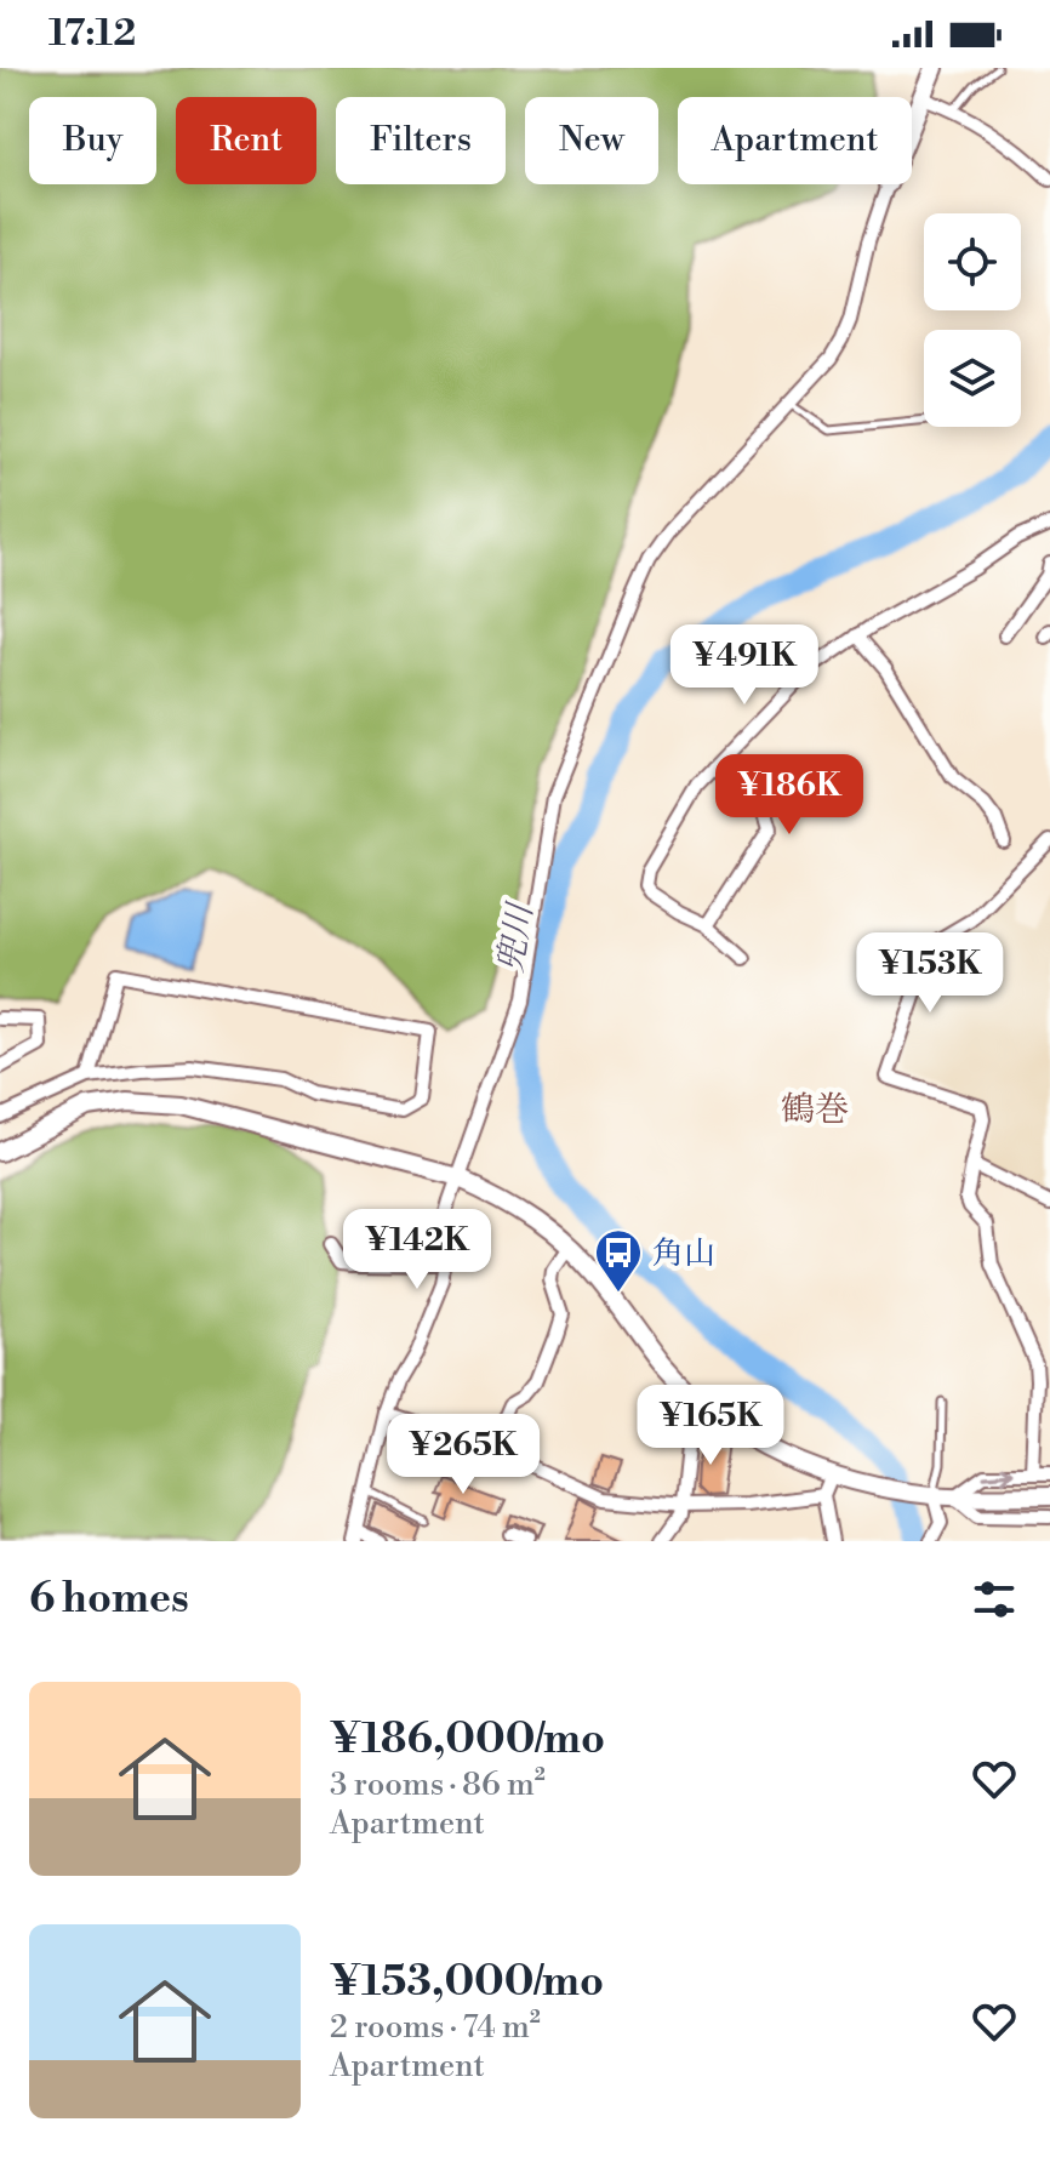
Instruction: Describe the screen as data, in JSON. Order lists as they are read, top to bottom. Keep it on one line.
{"districts":["鶴巻"],"water":["兜川"],"places":{"bus stop":["角山"]},"page":{"status":"17:12","chip":["Buy","Rent","Filters","New","Apartment"],"price":["¥491K","¥186K","¥153K","¥142K","¥165K","¥265K"],"heading":"6 homes","list":[{"name":"¥186,000/mo","note":"3 rooms · 86 m² · Apartment"},{"name":"¥153,000/mo","note":"2 rooms · 74 m² · Apartment"}]}}
